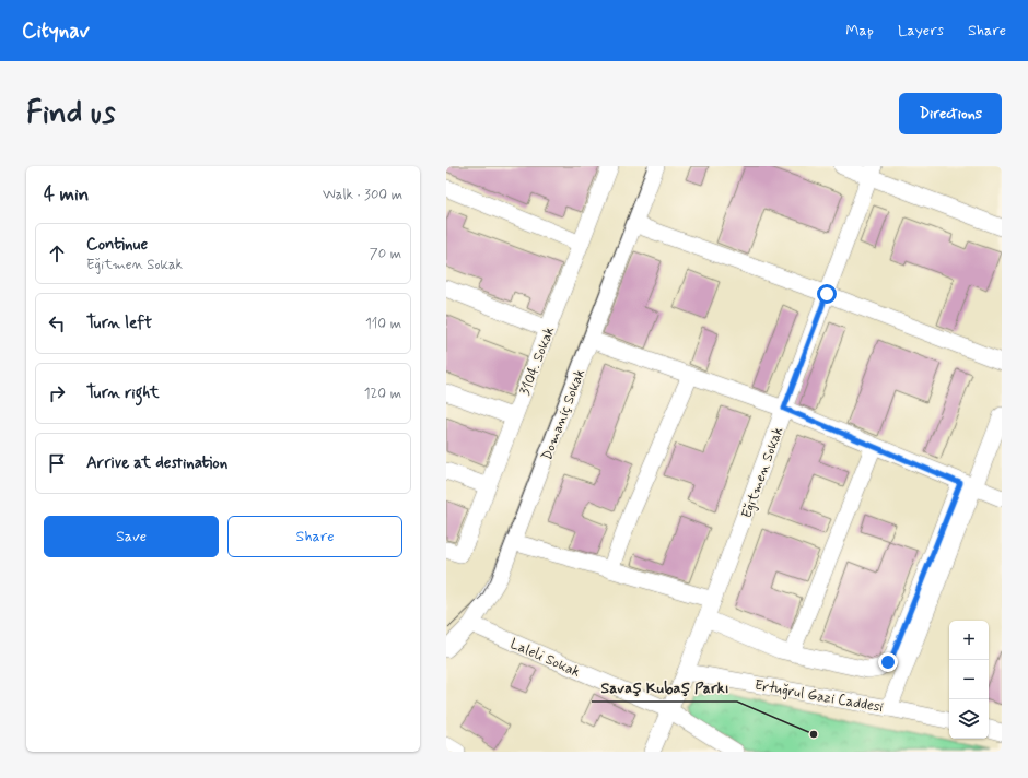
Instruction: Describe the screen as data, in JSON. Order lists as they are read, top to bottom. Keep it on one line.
{"streets":{"street":["3104. Sokak","Domaniç Sokak","Eğitmen Sokak","Laleli Sokak","Ertuğrul Gazi Caddesi"]},"crossings":[["Domaniç Sokak","Laleli Sokak"],["Eğitmen Sokak","Laleli Sokak"],["Eğitmen Sokak","Ertuğrul Gazi Caddesi"]],"places":["Savaş Kubaş Parkı"],"page":{"header":"Citynav","nav":["Map","Layers","Share"],"buttons":["Directions",["Save","Share"]],"title":"Find us","heading":["4 min","Walk · 300 m"],"list":[["Continue","Eğitmen Sokak","70 m"],["Turn left","110 m"],["Turn right","120 m"],"Arrive at destination"],"map_buttons":["+","−"]}}
